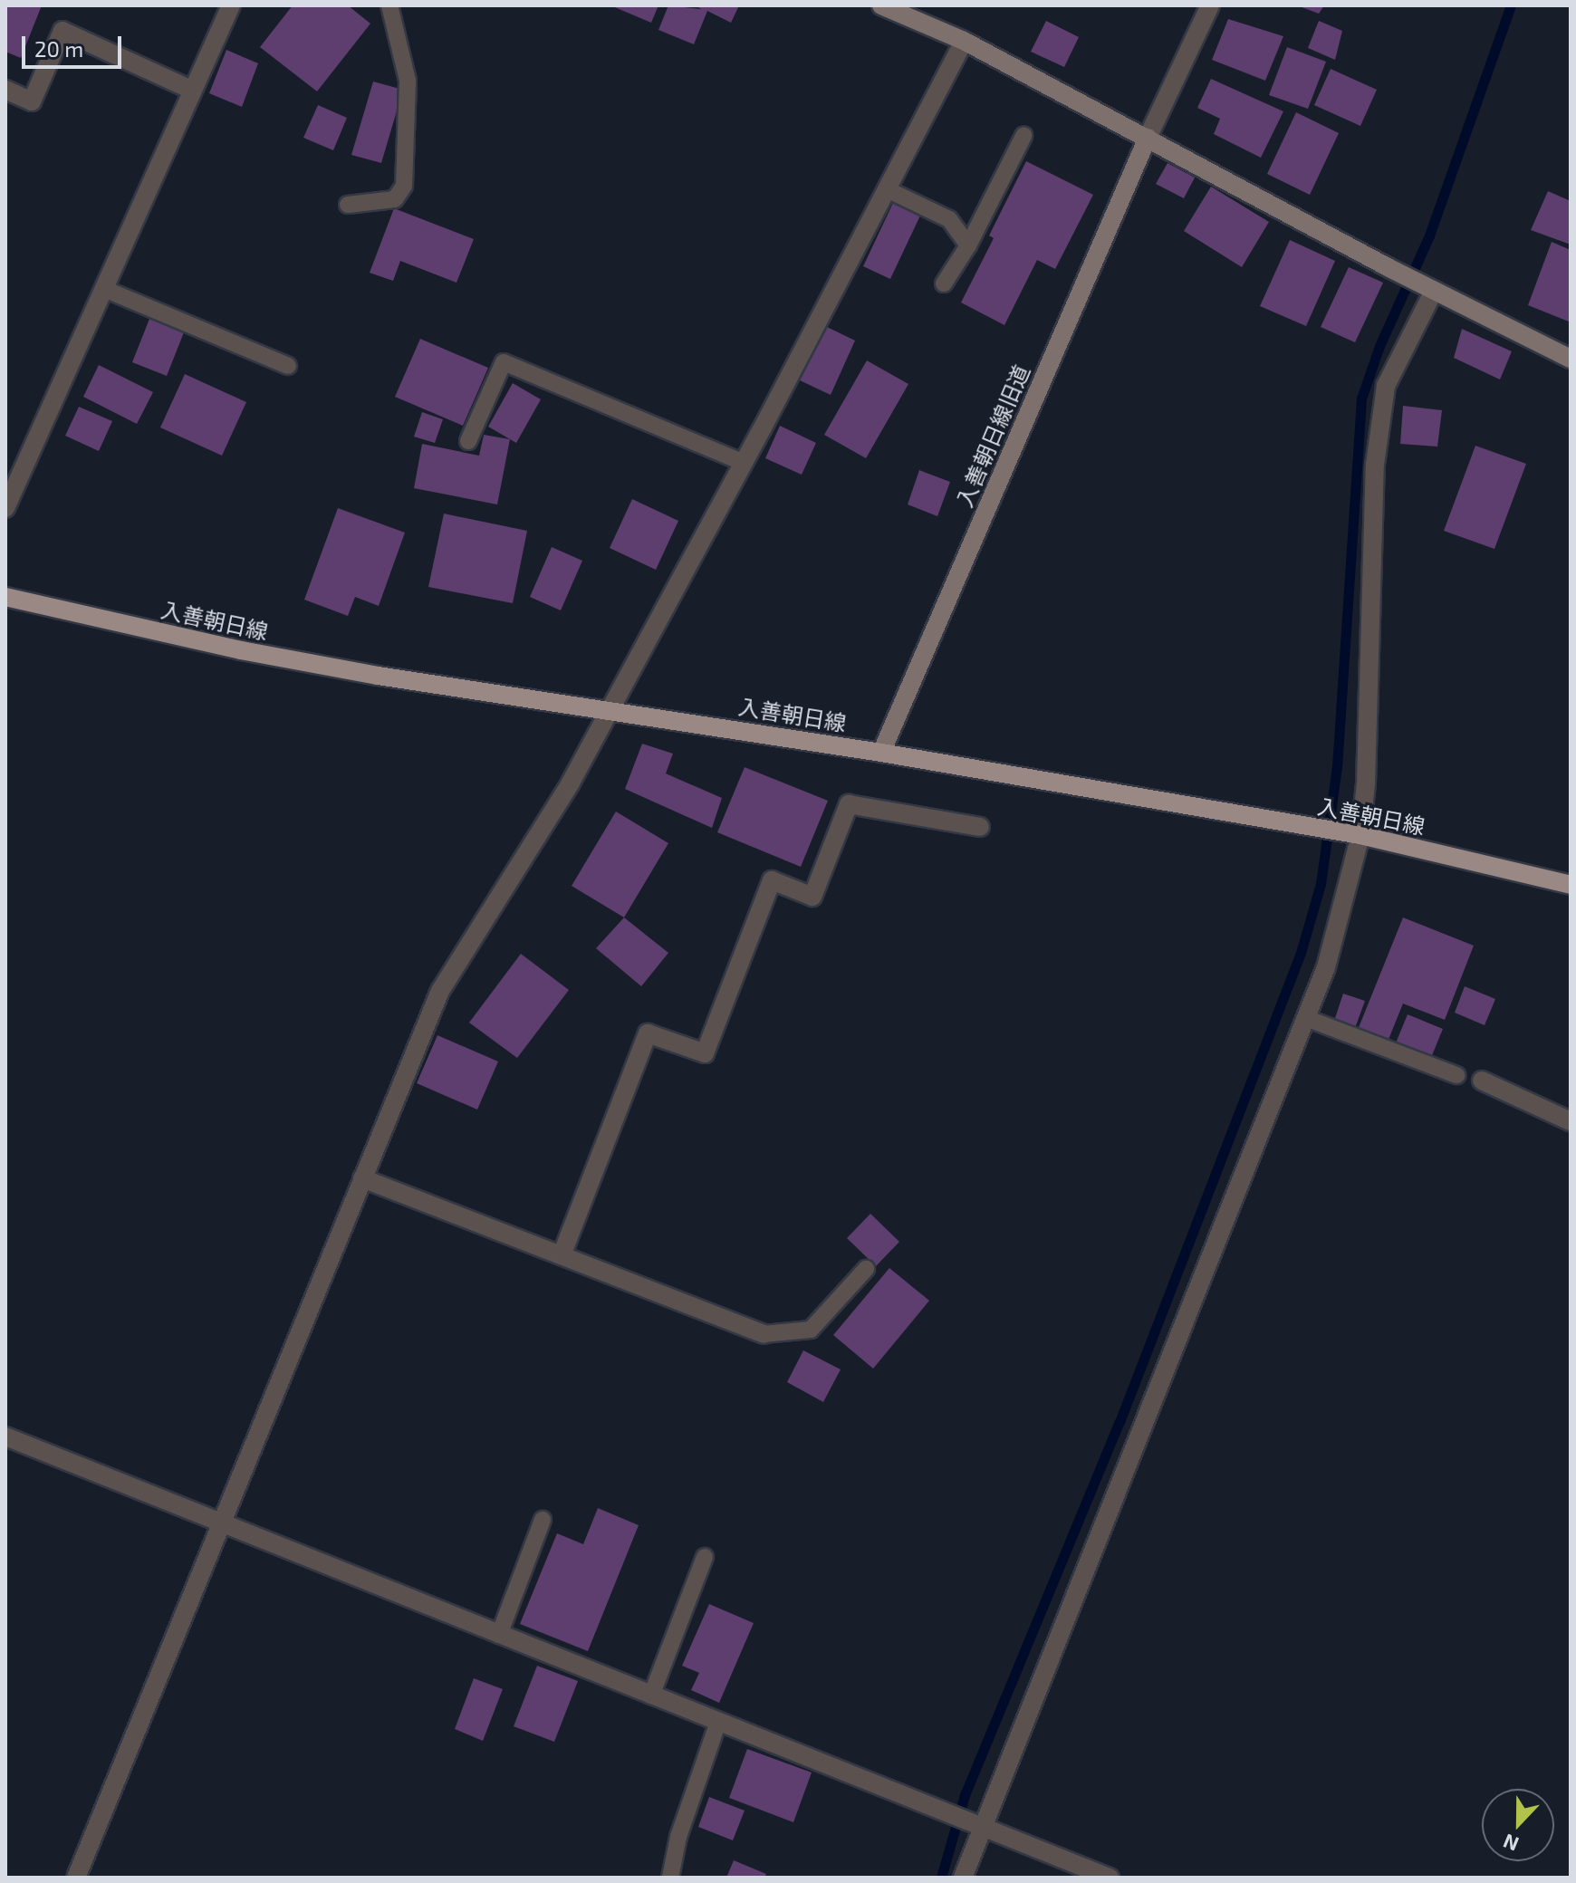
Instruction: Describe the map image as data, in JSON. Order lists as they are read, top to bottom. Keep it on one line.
{"streets":{"main road":["入善朝日線"],"street":["入善朝日線旧道"]},"crossings":[["入善朝日線旧道","入善朝日線"]],"scale_bar":"20 m","north":"bottom"}
